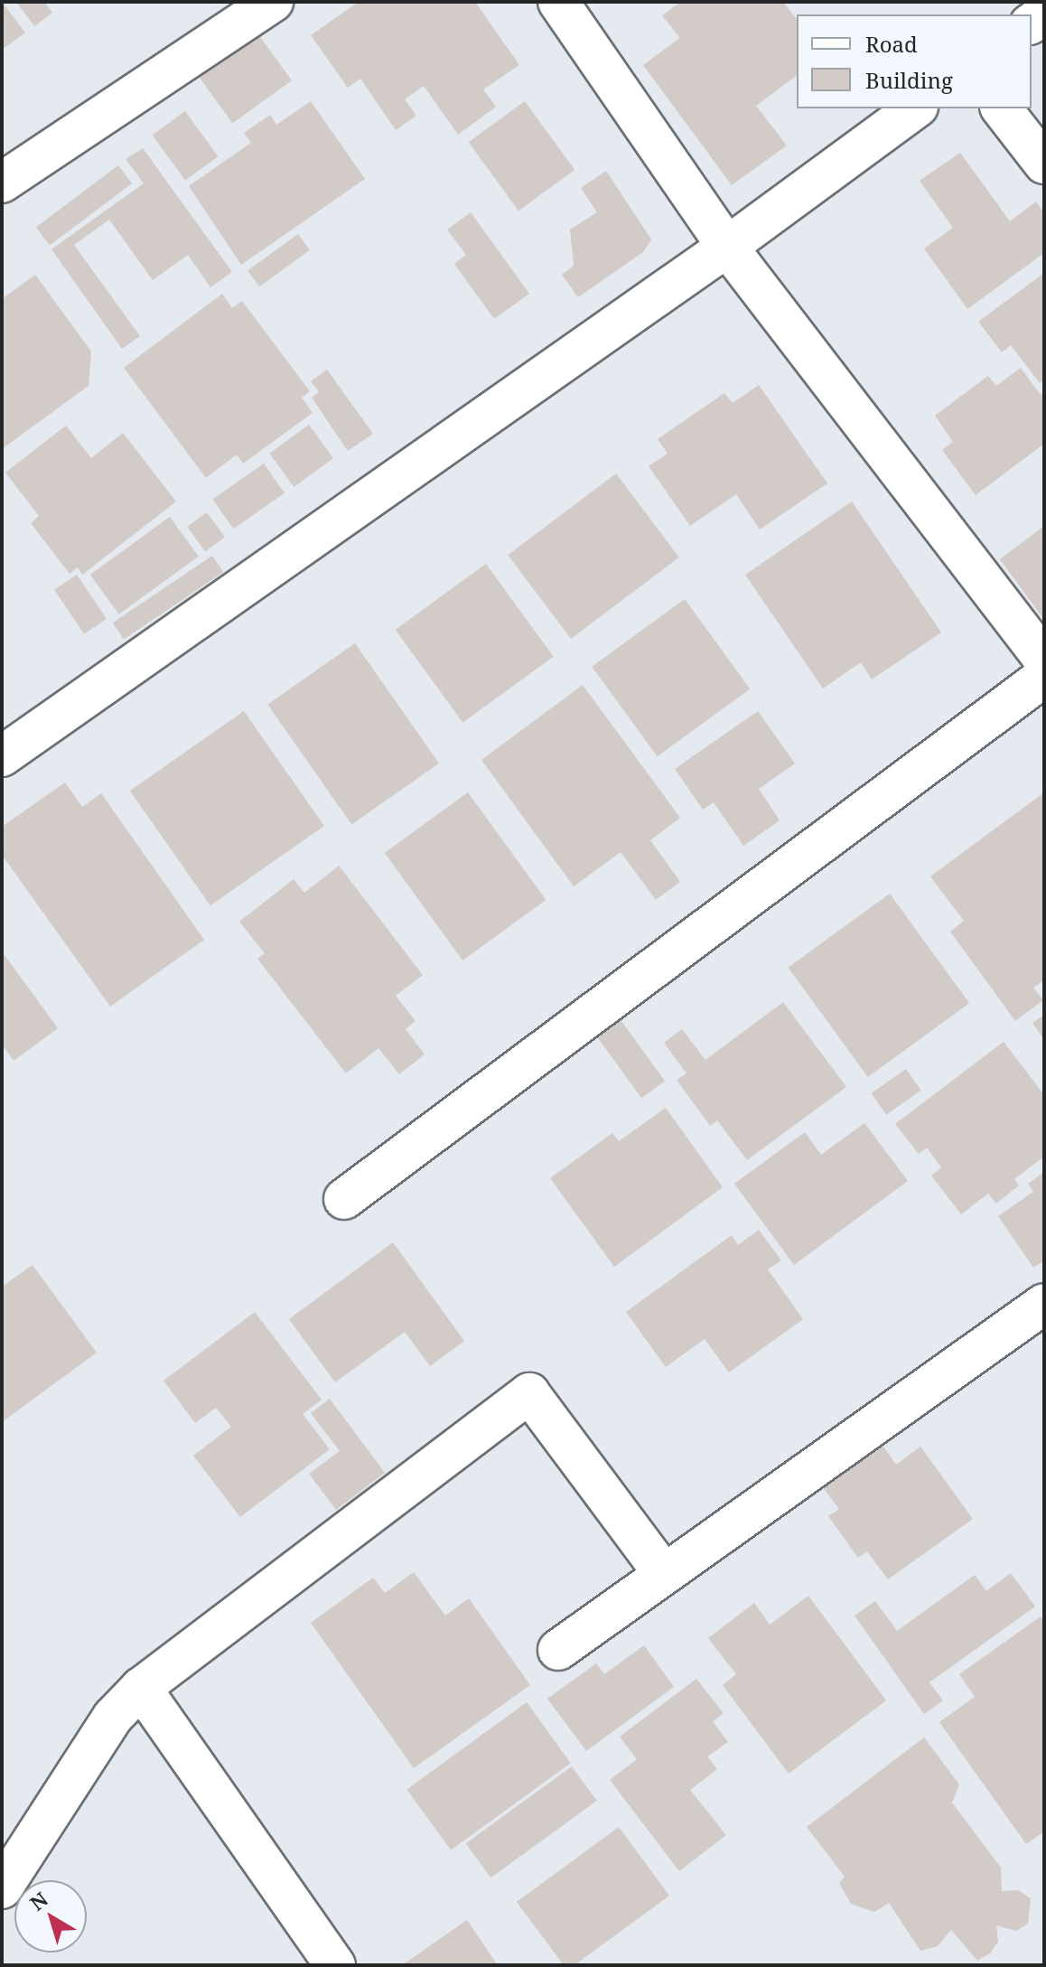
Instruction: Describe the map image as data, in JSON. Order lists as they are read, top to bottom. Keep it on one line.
{"legend":["Road","Building"],"north":"top left"}
